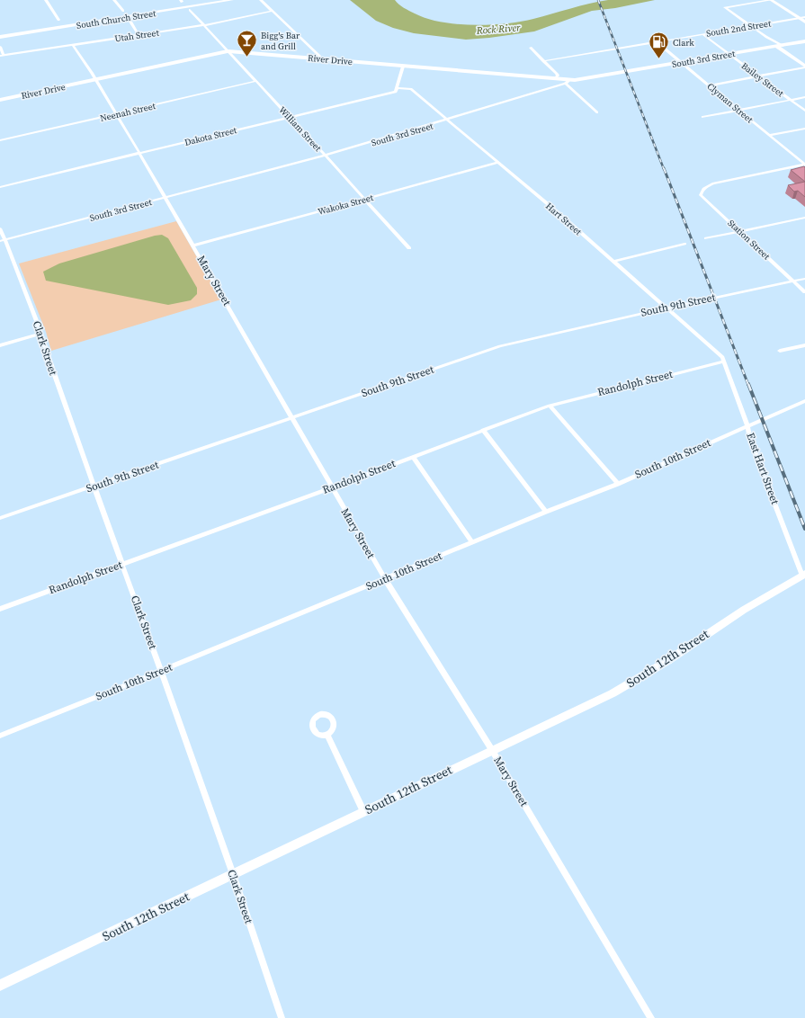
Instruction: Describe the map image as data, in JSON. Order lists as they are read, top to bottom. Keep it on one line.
{"streets":{"street":["South Church Street","South 2nd Street","Utah Street","South 3rd Street","River Drive","Bailey Street","Clyman Street","Neenah Street","William Street","Dakota Street","Wakoka Street","Hart Street","Station Street","Mary Street","South 9th Street","Clark Street","Randolph Street","South 10th Street","East Hart Street","South 12th Street"]},"crossings":[["South 2nd Street","Bailey Street"],["South 2nd Street","Clyman Street"],["Utah Street","William Street"],["Utah Street","Mary Street"],["South 3rd Street","River Drive"],["South 3rd Street","Bailey Street"],["South 3rd Street","Clyman Street"],["South 3rd Street","William Street"],["South 3rd Street","Hart Street"],["South 3rd Street","Mary Street"],["South 3rd Street","Clark Street"],["River Drive","William Street"],["River Drive","Mary Street"],["Clyman Street","Station Street"],["Neenah Street","William Street"],["Neenah Street","Mary Street"],["William Street","Dakota Street"],["William Street","Wakoka Street"],["Dakota Street","Hart Street"],["Dakota Street","Mary Street"],["Wakoka Street","Hart Street"],["Wakoka Street","Mary Street"],["Hart Street","South 9th Street"],["Hart Street","Randolph Street"],["Hart Street","East Hart Street"],["Station Street","South 9th Street"],["Mary Street","South 9th Street"],["Mary Street","Randolph Street"],["Mary Street","South 10th Street"],["Mary Street","South 12th Street"],["South 9th Street","Clark Street"],["Clark Street","Randolph Street"],["Clark Street","South 10th Street"],["Clark Street","South 12th Street"],["Randolph Street","East Hart Street"],["South 10th Street","East Hart Street"],["East Hart Street","South 12th Street"]],"water":["Rock River"],"places":{"bar":["Bigg's Bar and Grill"],"fuel station":["Clark"]}}
